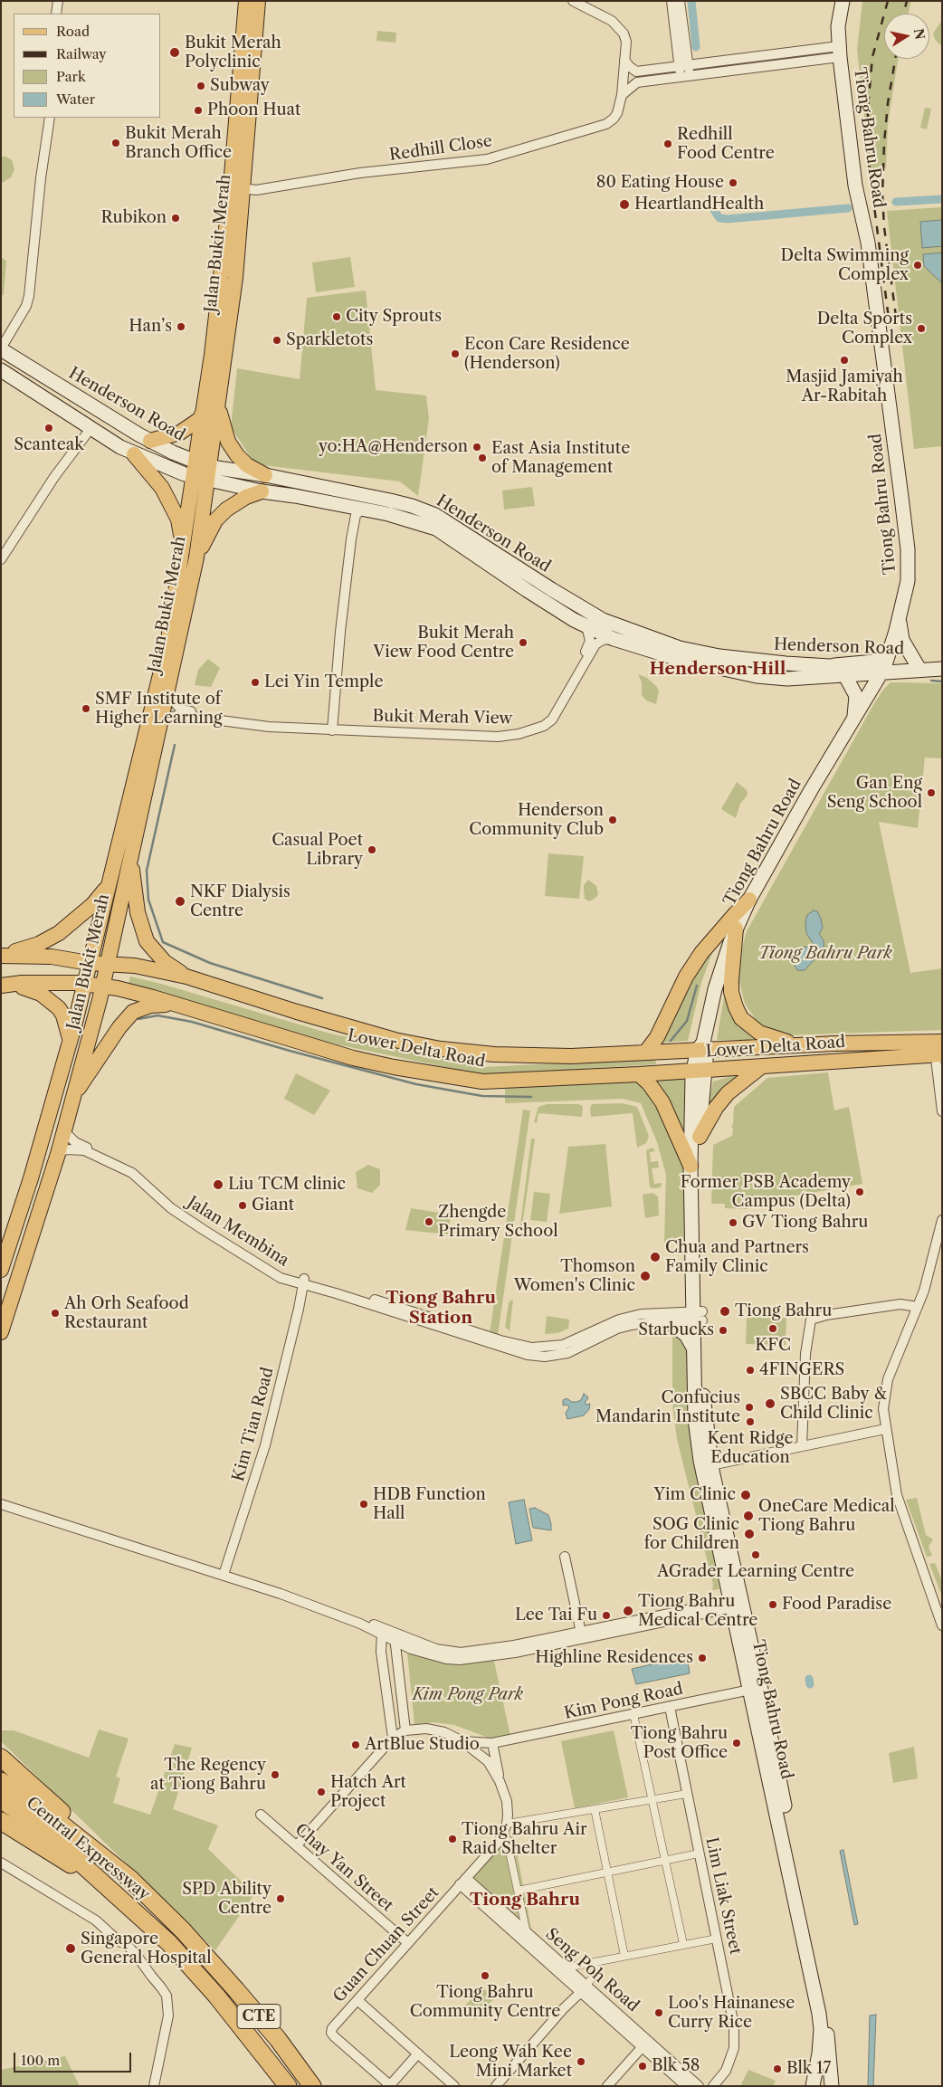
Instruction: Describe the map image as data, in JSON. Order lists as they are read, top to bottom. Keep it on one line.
{"streets":{"highway":["Central Expressway","CTE"],"main road":["Tiong Bahru Road","Jalan Bukit Merah","Henderson Road","Lower Delta Road"],"street":["Redhill Close","Bukit Merah View","Jalan Membina","Kim Tian Road","Kim Pong Road","Chay Yan Street","Lim Liak Street","Guan Chuan Street","Seng Poh Road"]},"crossings":[["Tiong Bahru Road","Henderson Road"],["Tiong Bahru Road","Lower Delta Road"],["Tiong Bahru Road","Jalan Membina"],["Tiong Bahru Road","Kim Pong Road"],["Redhill Close","Jalan Bukit Merah"],["Jalan Bukit Merah","Henderson Road"],["Jalan Bukit Merah","Bukit Merah View"],["Jalan Bukit Merah","Lower Delta Road"],["Jalan Bukit Merah","Jalan Membina"],["Henderson Road","Bukit Merah View"],["Jalan Membina","Kim Tian Road"],["Kim Pong Road","Lim Liak Street"],["Chay Yan Street","Guan Chuan Street"],["Guan Chuan Street","Seng Poh Road"]],"districts":["Henderson Hill","Tiong Bahru Station","Tiong Bahru"],"parks":["Tiong Bahru Park","Kim Pong Park"],"places":["Bukit Merah Polyclinic","Subway","Phoon Huat","Bukit Merah Branch Office","Redhill Food Centre","80 Eating House","HeartlandHealth","Rubikon","Delta Swimming Complex","City Sprouts","Han’s","Delta Sports Complex","Sparkletots","Econ Care Residence (Henderson)","Masjid Jamiyah Ar-Rabitah","Scanteak","yo:HA@Henderson","East Asia Institute of Management","Bukit Merah View Food Centre","Lei Yin Temple","SMF Institute of Higher Learning","Gan Eng Seng School","Henderson Community Club","Casual Poet Library","NKF Dialysis Centre","Liu TCM clinic","Former PSB Academy Campus (Delta)","Giant","Zhengde Primary School","GV Tiong Bahru","Chua and Partners Family Clinic","Thomson Women's Clinic","Tiong Bahru","Ah Orh Seafood Restaurant","KFC","Starbucks","4FINGERS","SBCC Baby & Child Clinic","Confucius Mandarin Institute","Kent Ridge Education","Yim Clinic","HDB Function Hall","OneCare Medical Tiong Bahru","SOG Clinic for Children","AGrader Learning Centre","Food Paradise","Tiong Bahru Medical Centre","Lee Tai Fu","Highline Residences","Tiong Bahru Post Office","ArtBlue Studio","The Regency at Tiong Bahru","Hatch Art Project","Tiong Bahru Air Raid Shelter","SPD Ability Centre","Singapore General Hospital","Tiong Bahru Community Centre","Loo's Hainanese Curry Rice","Leong Wah Kee Mini Market","Blk 58","Blk 17"],"legend":["Road","Railway","Park","Water"],"scale_bar":"100 m","north":"right"}
